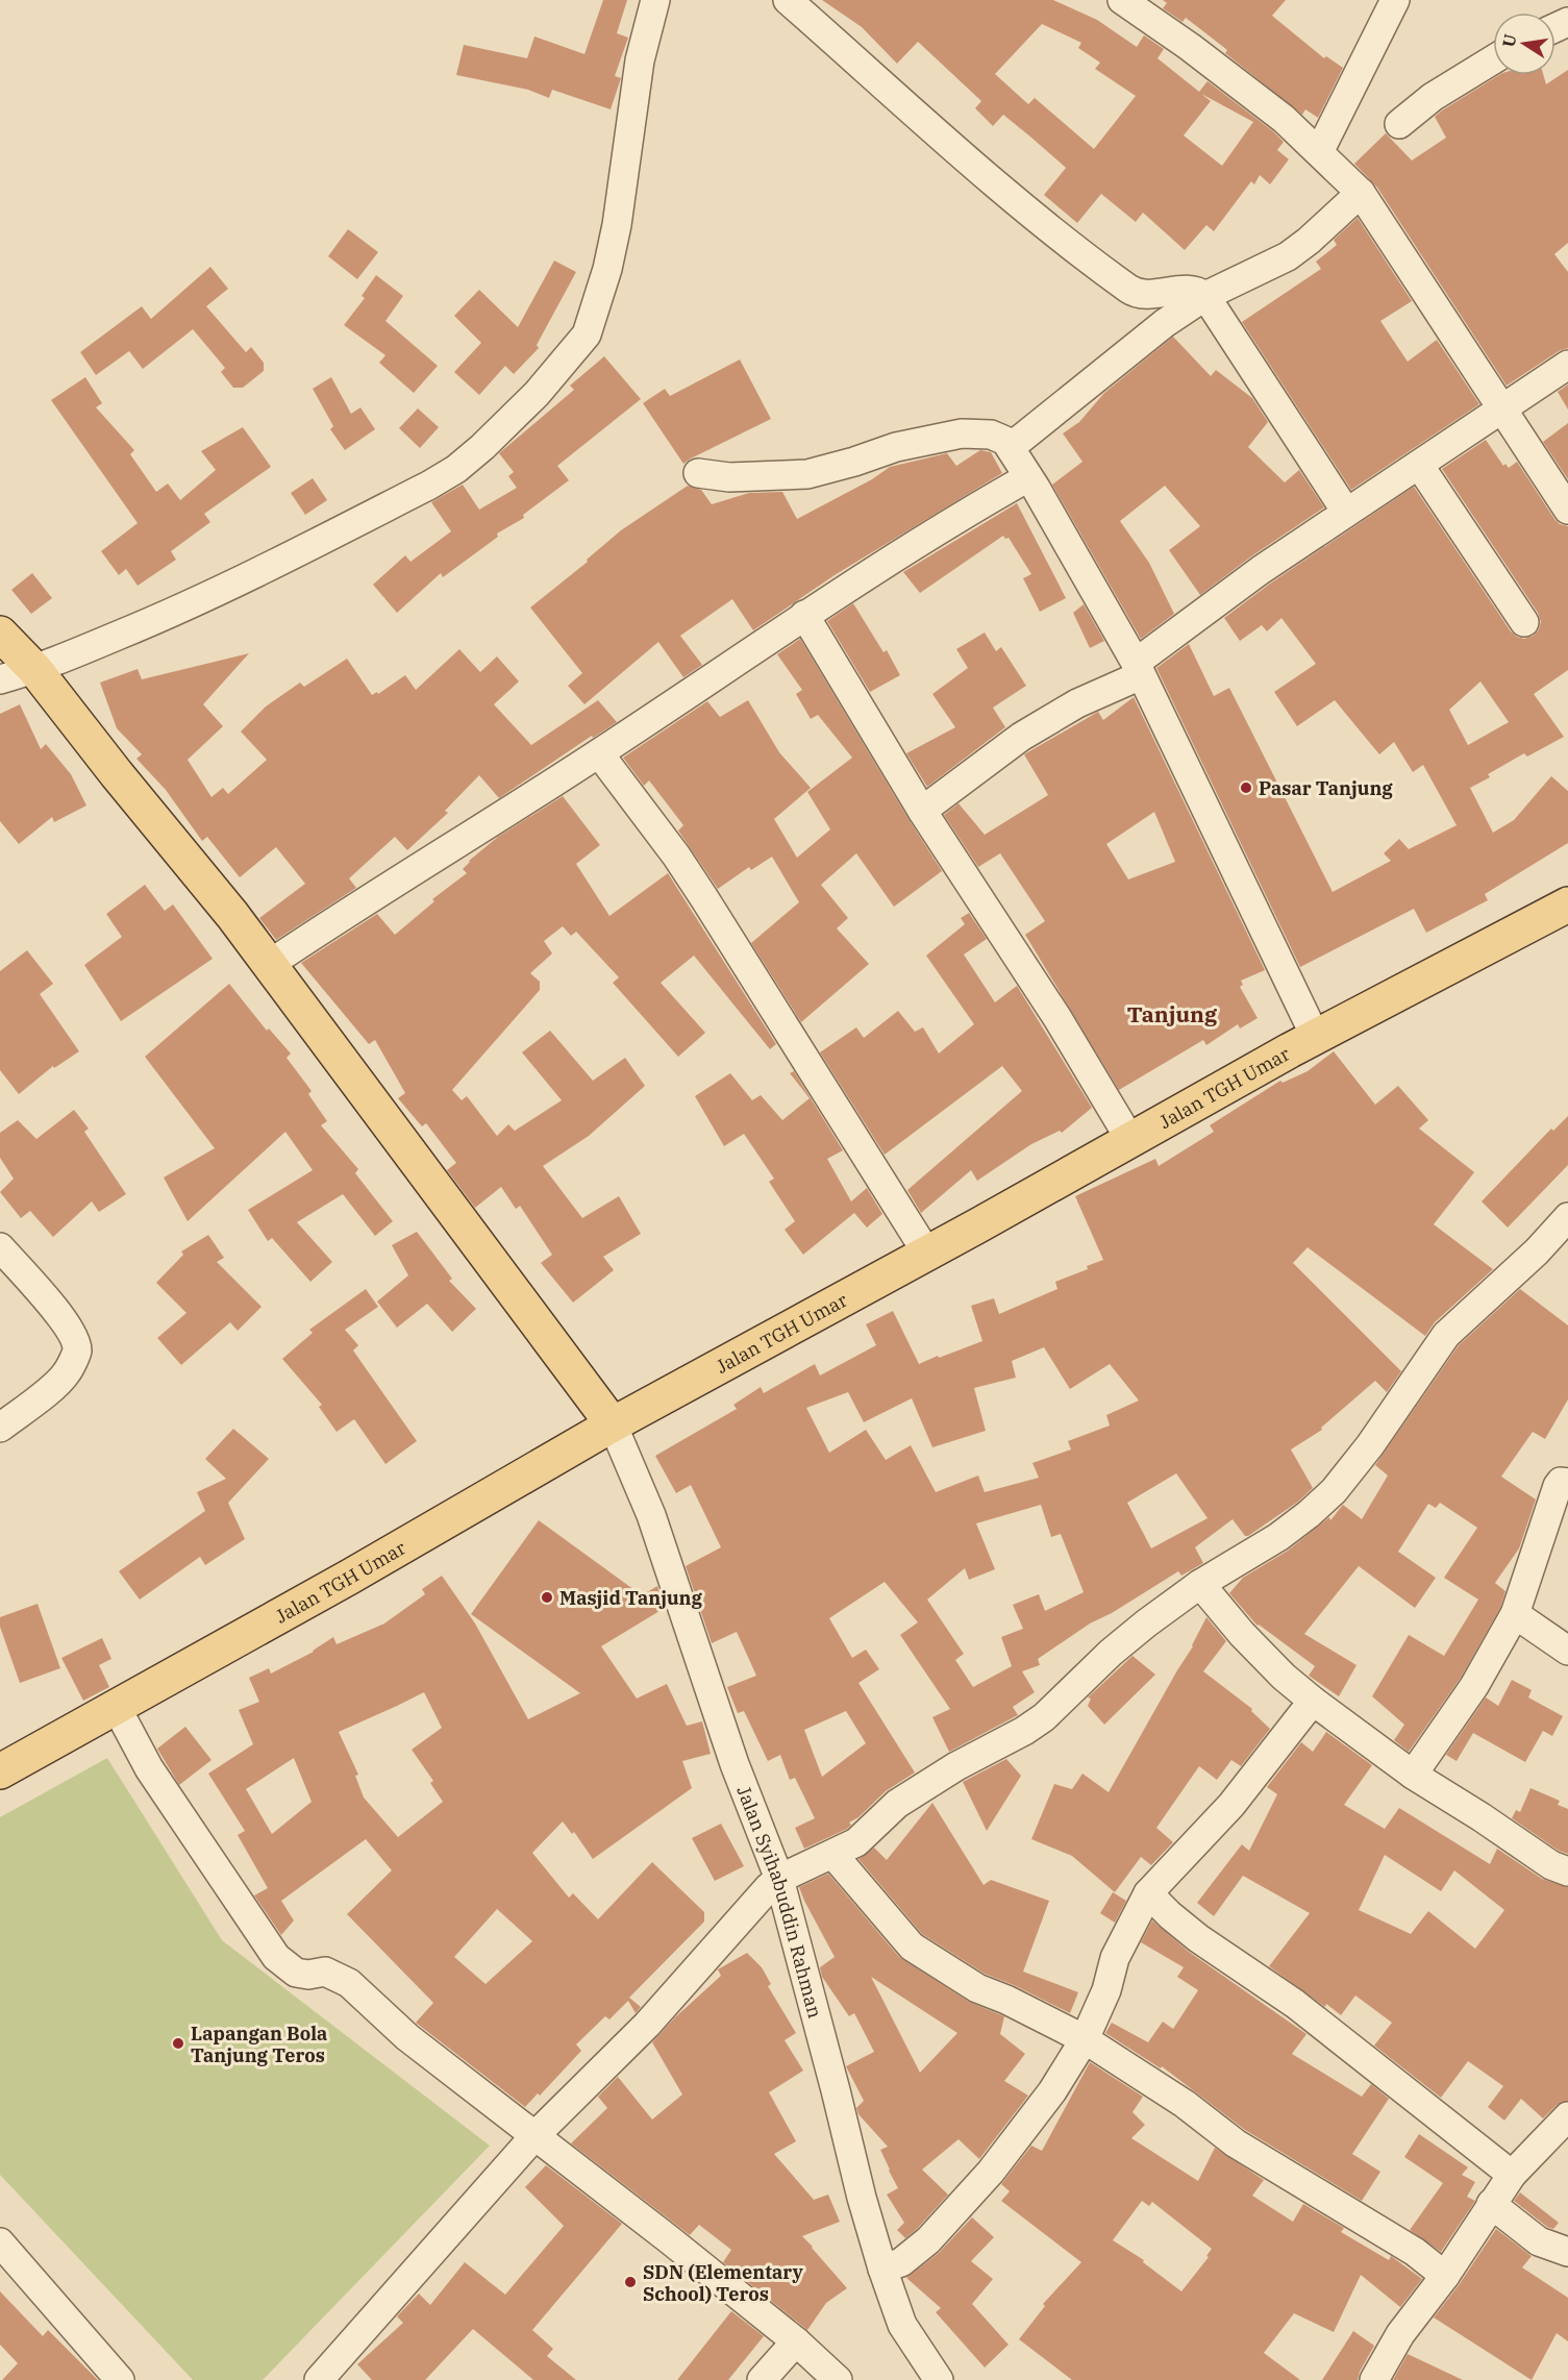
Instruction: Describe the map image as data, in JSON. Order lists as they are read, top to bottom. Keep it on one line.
{"streets":{"main road":["Jalan TGH Umar"],"street":["Jalan Syihabuddin Rahman"]},"crossings":[["Jalan TGH Umar","Jalan Syihabuddin Rahman"]],"districts":["Tanjung"],"places":["Pasar Tanjung","Masjid Tanjung","Lapangan Bola Tanjung Teros","SDN (Elementary School) Teros"],"north":"left"}
